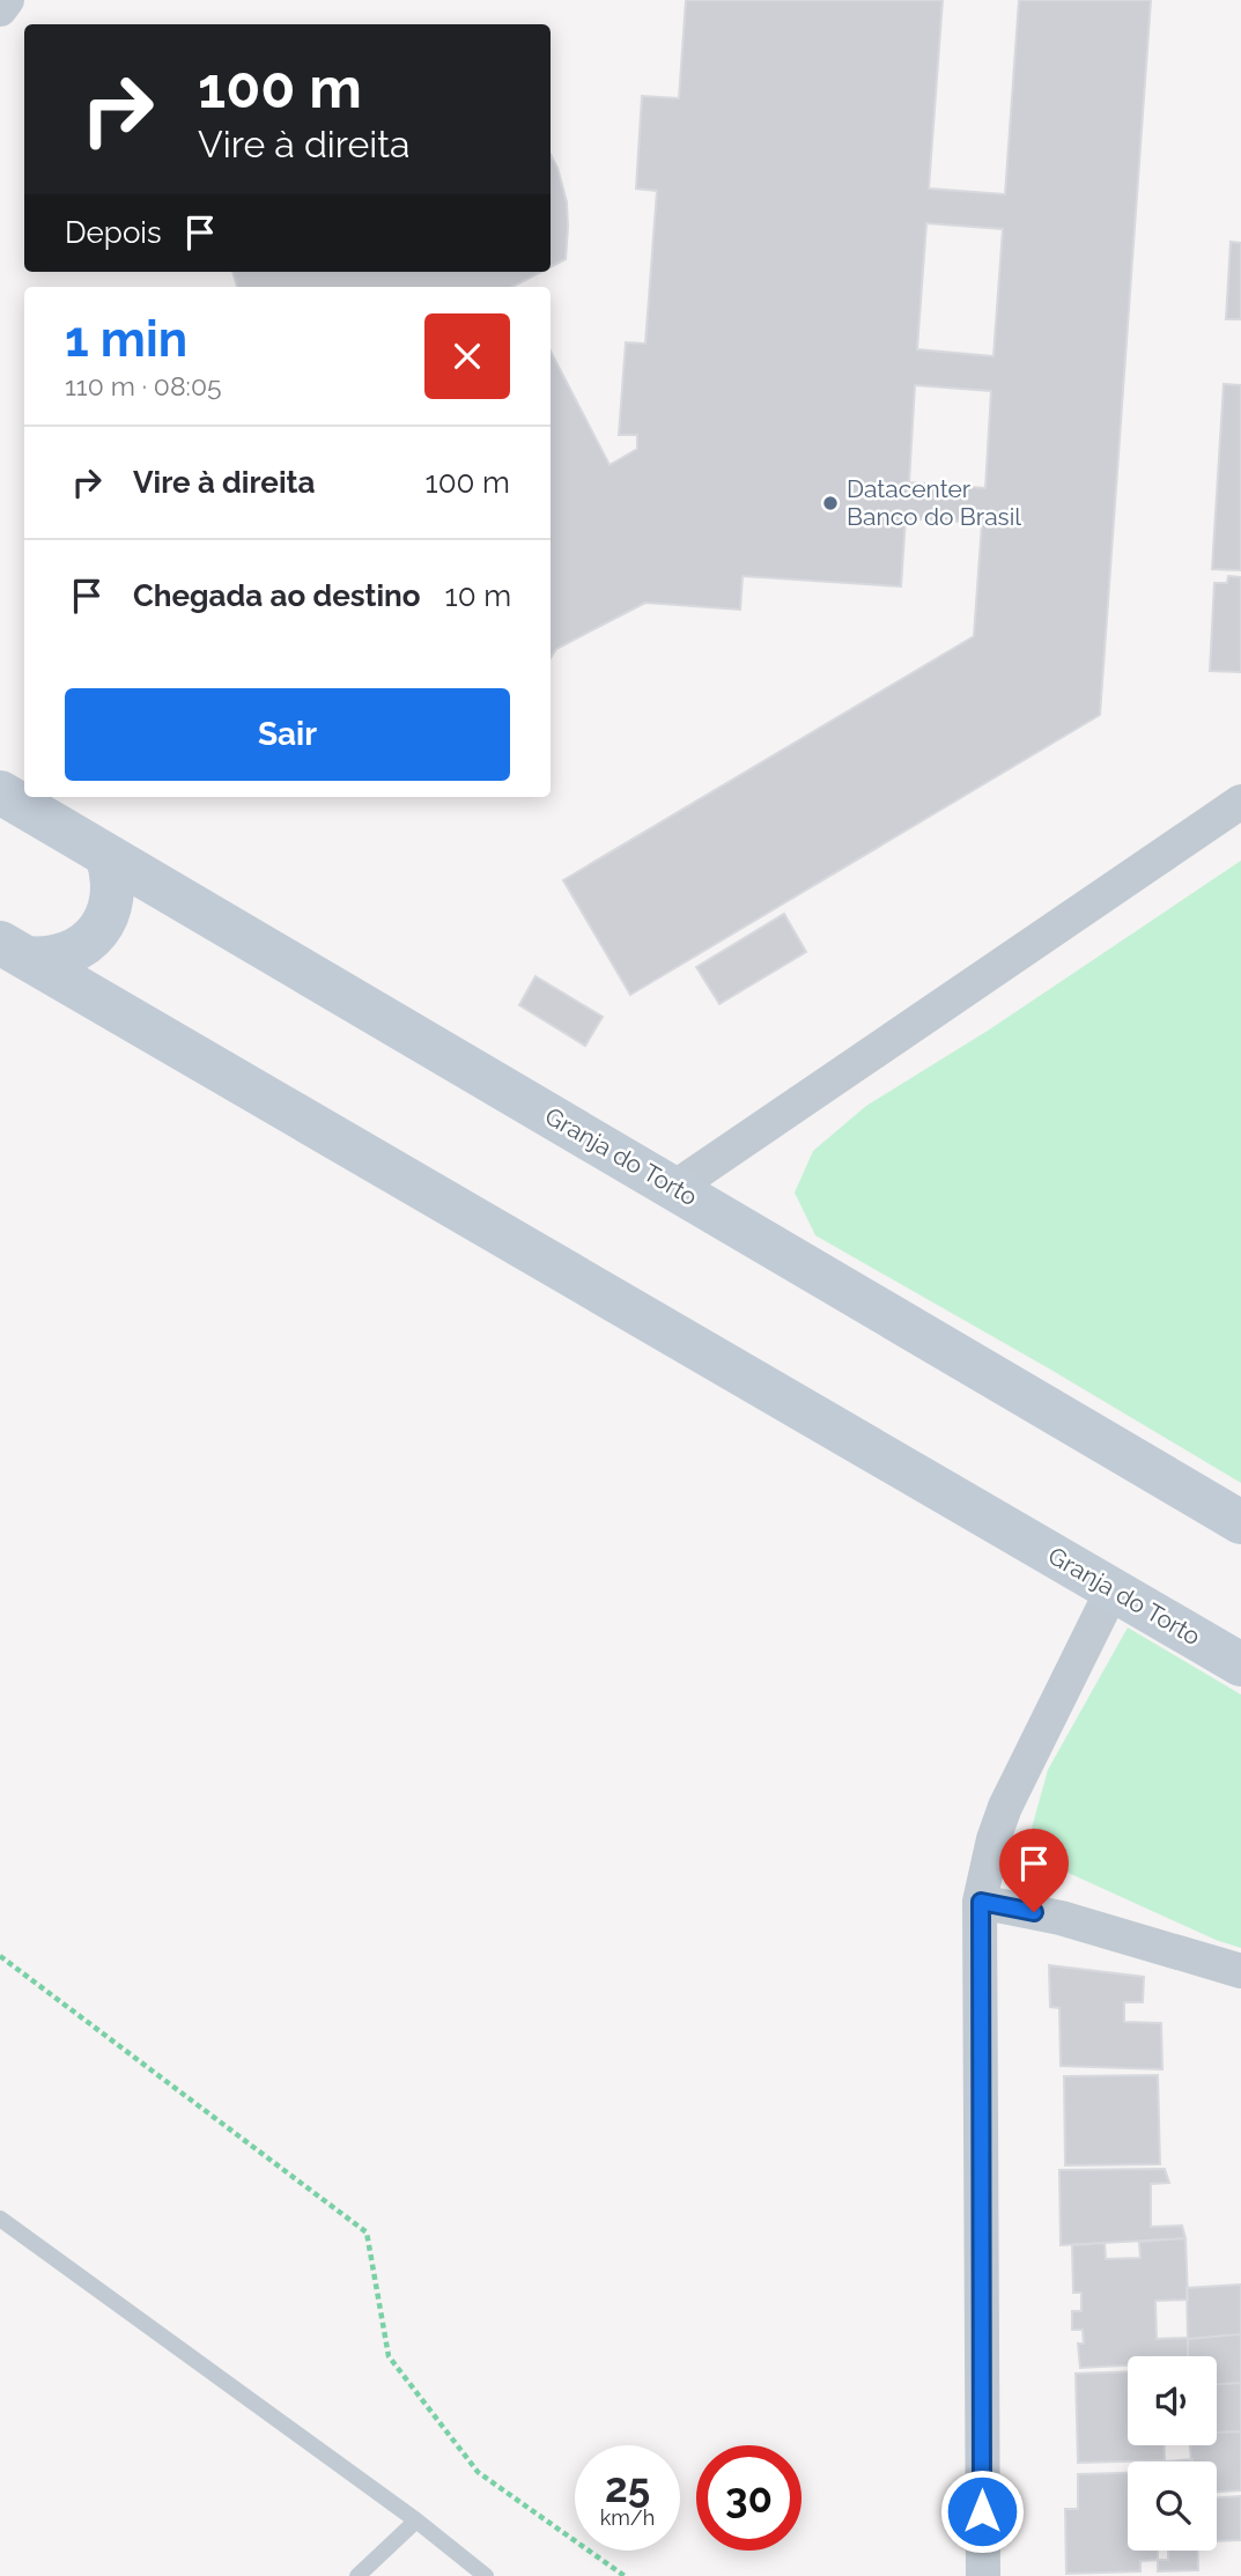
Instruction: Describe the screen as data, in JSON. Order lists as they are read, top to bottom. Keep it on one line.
{"streets":{"street":["Granja do Torto"]},"places":["Datacenter Banco do Brasil"],"page":{"turn":["100 m","Vire à direita"],"then":"Depois","heading":["1 min","110 m · 08:05"],"list":[{"name":"Vire à direita","value":"100 m"},{"name":"Chegada ao destino","value":"10 m"}],"buttons":"Sair","speed":"25 km/h","limit":"30"}}
